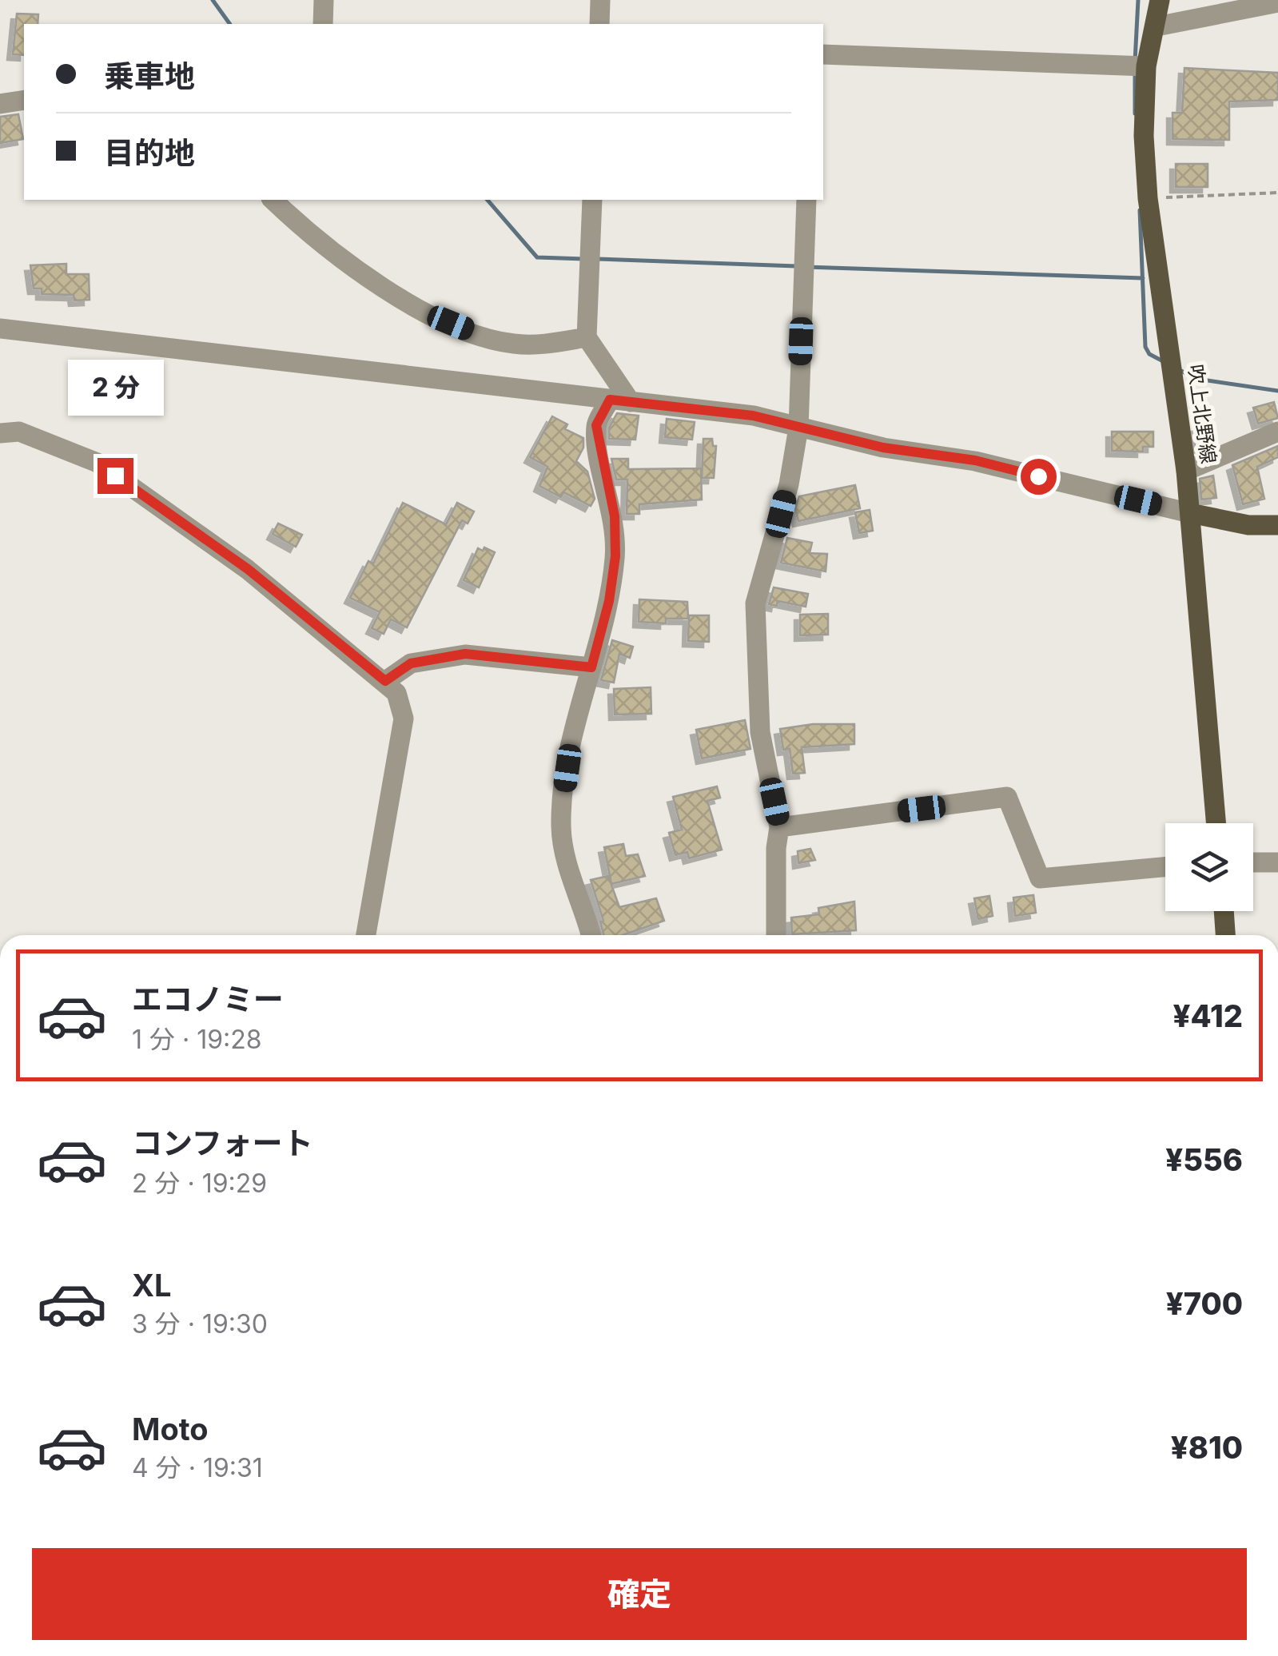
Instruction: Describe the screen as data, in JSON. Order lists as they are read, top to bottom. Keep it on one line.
{"streets":{"main road":["吹上北野線"]},"page":{"banner":["乗車地","目的地"],"bubble":"2 分","list":[{"name":"エコノミー","note":"1 分 · 19:28","value":"¥412"},{"name":"コンフォート","note":"2 分 · 19:29","value":"¥556"},{"name":"XL","note":"3 分 · 19:30","value":"¥700"},{"name":"Moto","note":"4 分 · 19:31","value":"¥810"}],"buttons":"確定"}}
